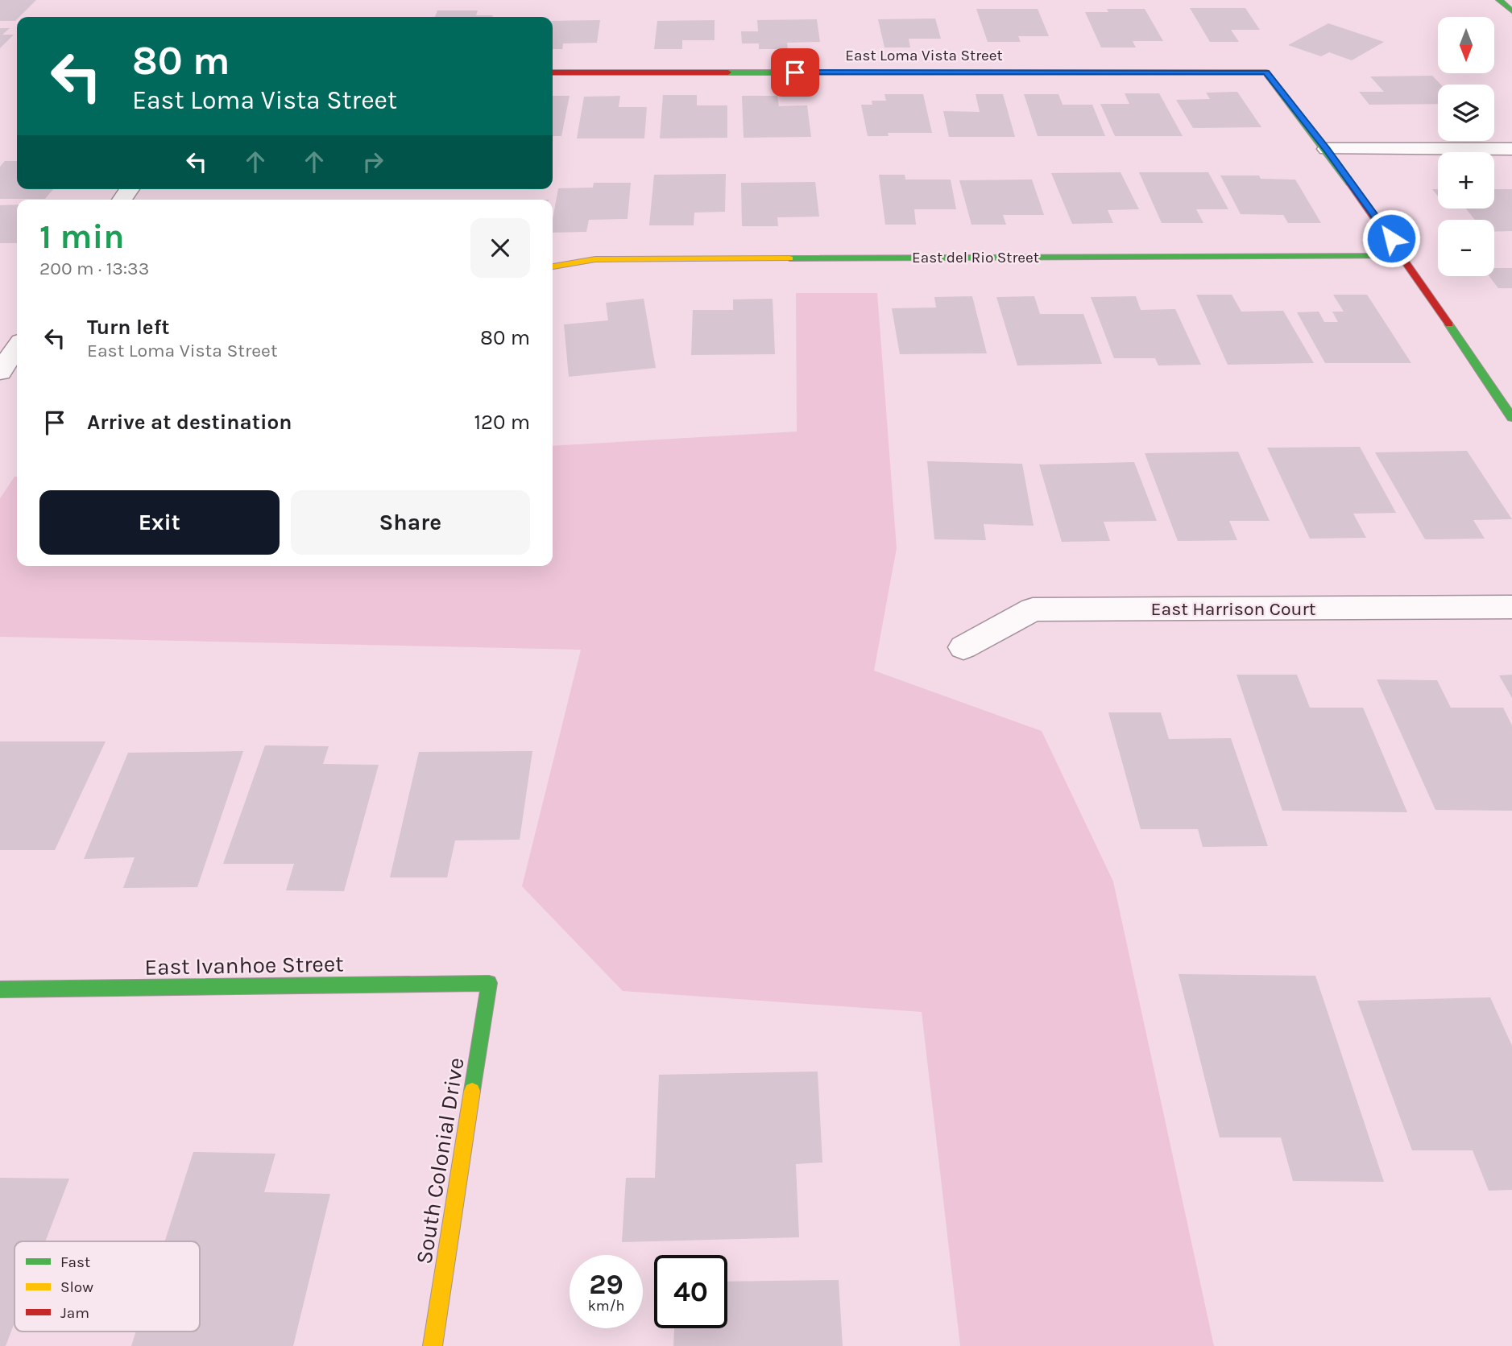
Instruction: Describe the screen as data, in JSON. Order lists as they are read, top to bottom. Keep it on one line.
{"streets":{"street":["East Loma Vista Street","East del Rio Street","East Harrison Court","East Ivanhoe Street","South Colonial Drive"]},"crossings":[["East Ivanhoe Street","South Colonial Drive"]],"legend":["Fast","Slow","Jam"],"north":"bottom","page":{"map_buttons":["+","−"],"turn":["80 m","East Loma Vista Street"],"heading":["1 min","200 m · 13:33"],"list":[{"name":"Turn left","note":"East Loma Vista Street","value":"80 m"},{"name":"Arrive at destination","value":"120 m"}],"buttons":["Exit","Share"],"speed":"29 km/h","limit":"40"}}
